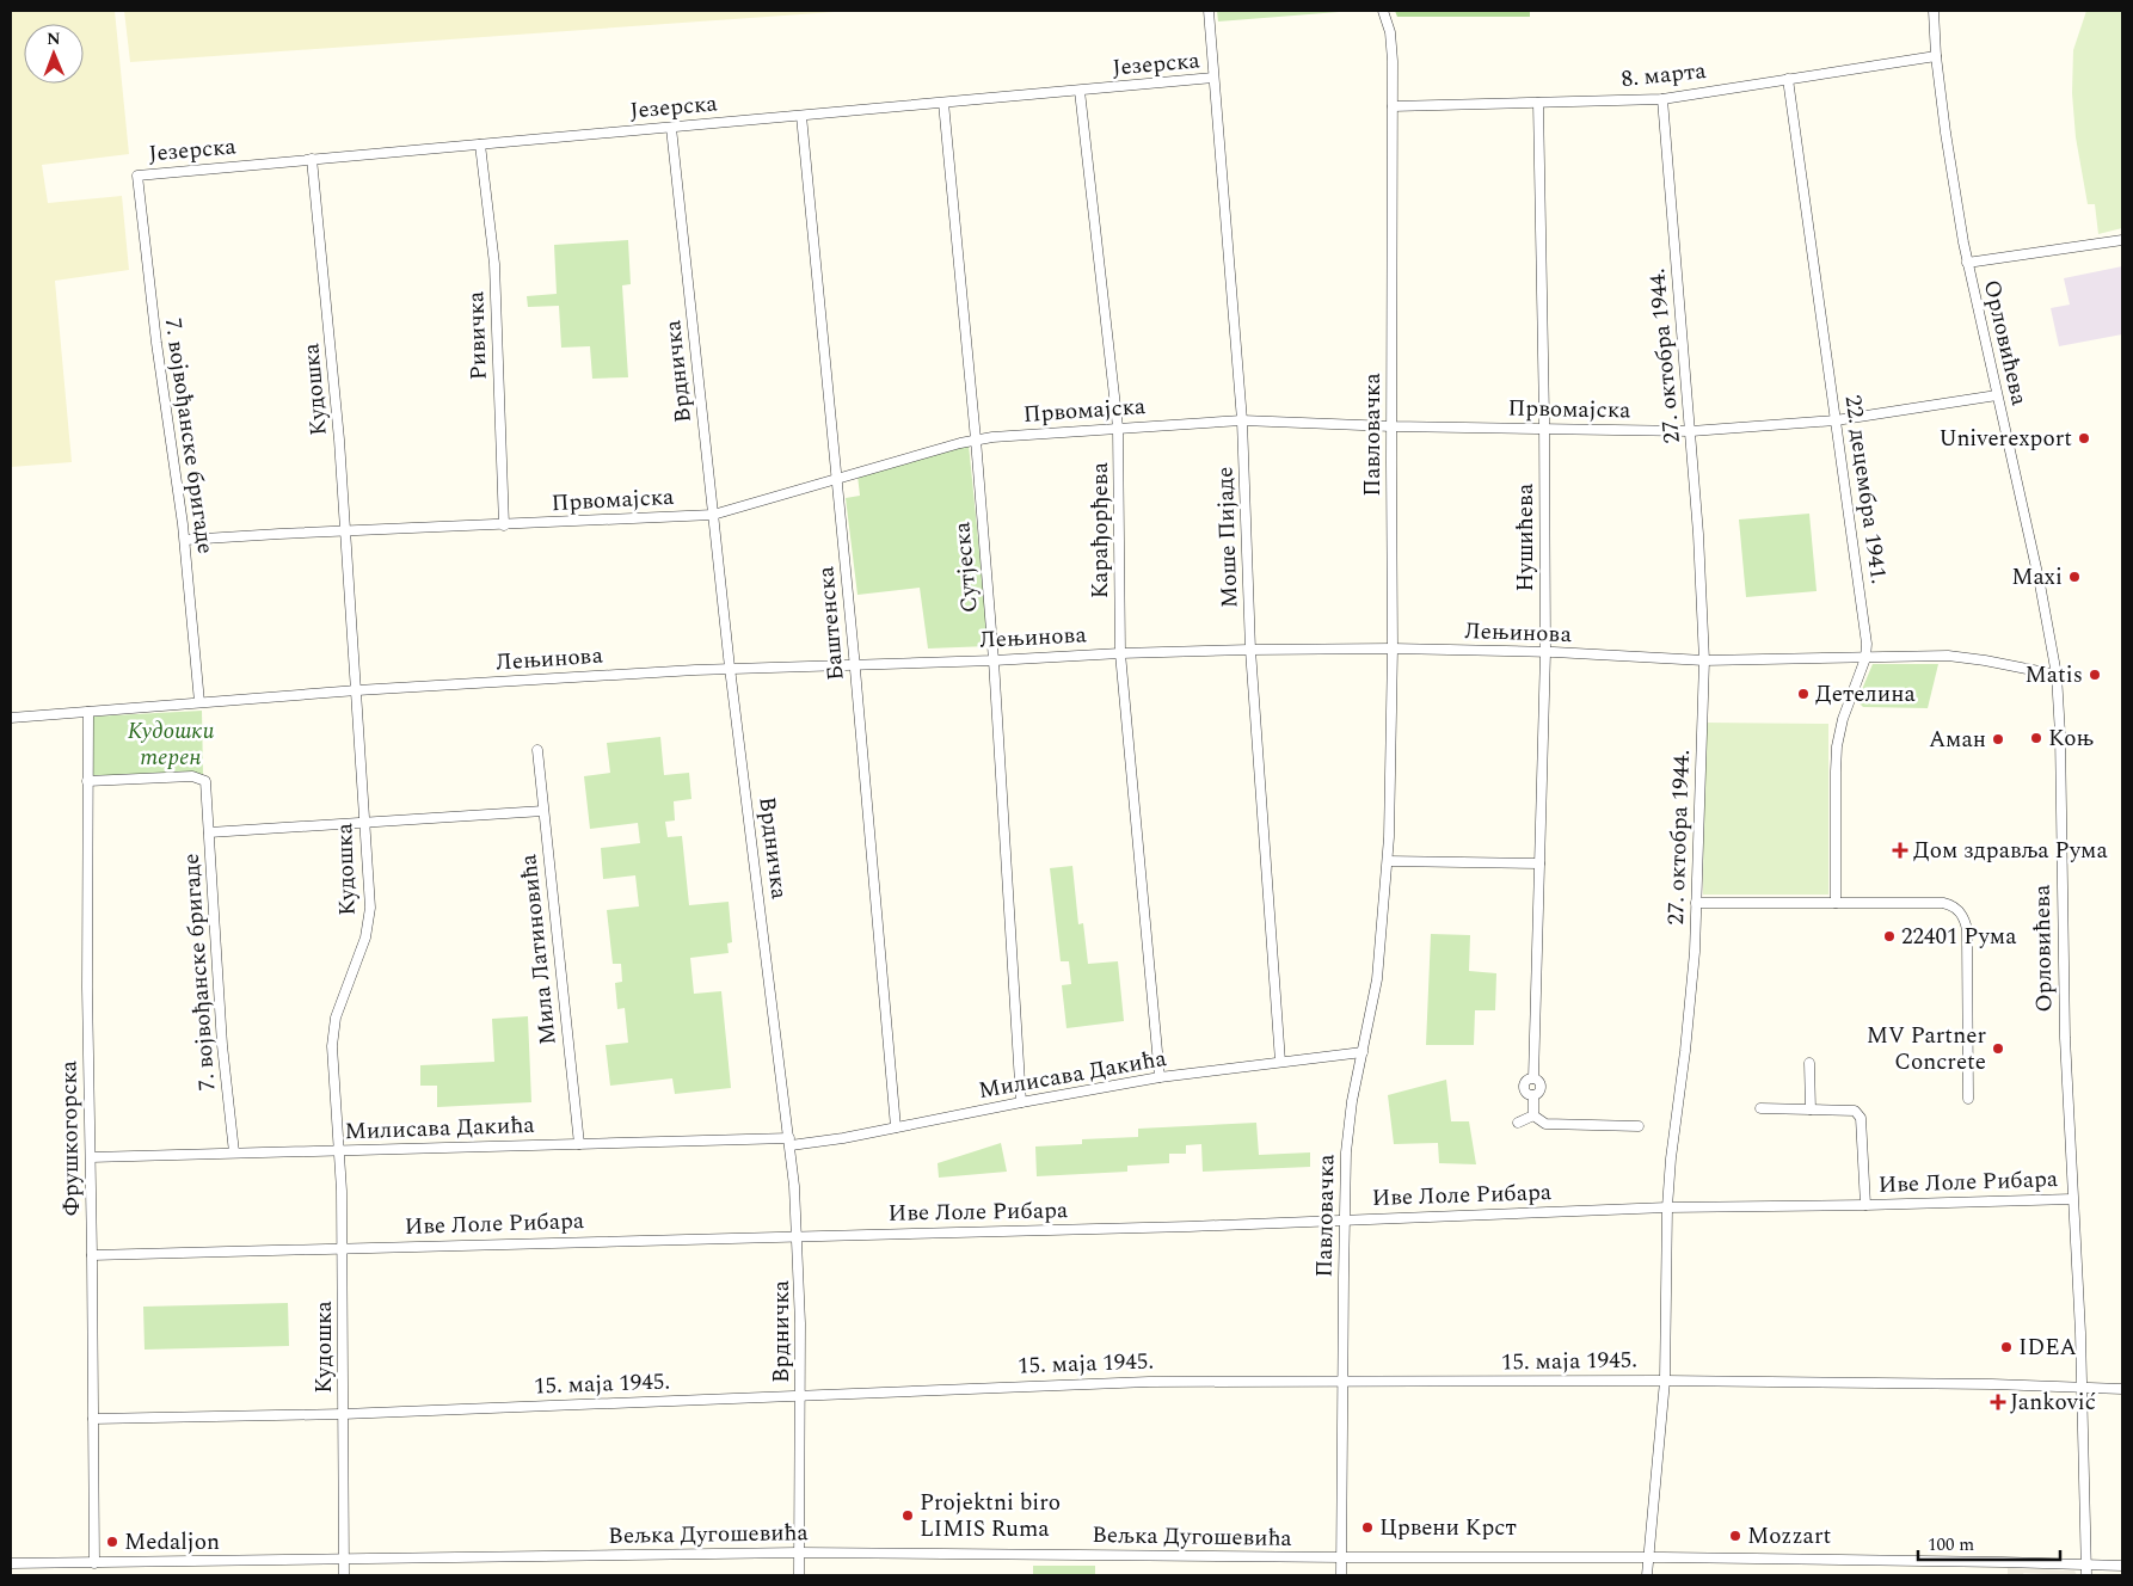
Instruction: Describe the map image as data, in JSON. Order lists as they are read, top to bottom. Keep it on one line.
{"streets":{"street":["Језерска","8. марта","Ривичка","Орловићева","27. октобра 1944.","Врдничка","Кудошка","Првомајска","Павловачка","7. војвођанске бригаде","22. децембра 1941.","Карађорђева","Моше Пијаде","Нушићева","Сутјеска","Баштенска","Лењинова","Мила Латиновића","Милисава Дакића","Фрушкогорска","Иве Лоле Рибара","15. маја 1945.","Вељка Дугошевића"]},"crossings":[["Језерска","Ривичка"],["Језерска","Врдничка"],["Језерска","Кудошка"],["Језерска","7. војвођанске бригаде"],["Језерска","Карађорђева"],["Језерска","Моше Пијаде"],["Језерска","Сутјеска"],["Језерска","Баштенска"],["8. марта","Орловићева"],["8. марта","27. октобра 1944."],["8. марта","Павловачка"],["8. марта","22. децембра 1941."],["8. марта","Нушићева"],["Ривичка","Првомајска"],["Орловићева","Првомајска"],["Орловићева","Лењинова"],["Орловићева","Иве Лоле Рибара"],["Орловићева","15. маја 1945."],["Орловићева","Вељка Дугошевића"],["27. октобра 1944.","Првомајска"],["27. октобра 1944.","Лењинова"],["27. октобра 1944.","Иве Лоле Рибара"],["27. октобра 1944.","15. маја 1945."],["27. октобра 1944.","Вељка Дугошевића"],["Врдничка","Првомајска"],["Врдничка","Лењинова"],["Врдничка","Милисава Дакића"],["Врдничка","Иве Лоле Рибара"],["Врдничка","15. маја 1945."],["Врдничка","Вељка Дугошевића"],["Кудошка","Првомајска"],["Кудошка","Лењинова"],["Кудошка","Милисава Дакића"],["Кудошка","Иве Лоле Рибара"],["Кудошка","15. маја 1945."],["Кудошка","Вељка Дугошевића"],["Првомајска","Павловачка"],["Првомајска","7. војвођанске бригаде"],["Првомајска","22. децембра 1941."],["Првомајска","Карађорђева"],["Првомајска","Моше Пијаде"],["Првомајска","Нушићева"],["Првомајска","Сутјеска"],["Првомајска","Баштенска"],["Павловачка","Лењинова"],["Павловачка","Милисава Дакића"],["Павловачка","Иве Лоле Рибара"],["Павловачка","15. маја 1945."],["Павловачка","Вељка Дугошевића"],["7. војвођанске бригаде","Лењинова"],["7. војвођанске бригаде","Милисава Дакића"],["7. војвођанске бригаде","Фрушкогорска"],["22. децембра 1941.","Лењинова"],["Карађорђева","Лењинова"],["Карађорђева","Милисава Дакића"],["Моше Пијаде","Лењинова"],["Моше Пијаде","Милисава Дакића"],["Нушићева","Лењинова"],["Сутјеска","Лењинова"],["Сутјеска","Милисава Дакића"],["Баштенска","Лењинова"],["Баштенска","Милисава Дакића"],["Лењинова","Фрушкогорска"],["Мила Латиновића","Милисава Дакића"],["Милисава Дакића","Фрушкогорска"],["Фрушкогорска","Иве Лоле Рибара"],["Фрушкогорска","15. маја 1945."],["Фрушкогорска","Вељка Дугошевића"]],"parks":["Кудошки терен"],"places":{"other":["Univerexport","Maxi","Matis","Детелина","Коњ","Аман","22401 Рума","MV Partner Concrete","IDEA","Projektni biro LIMIS Ruma","Црвени Крст","Mozzart","Medaljon"],"health":["Дом здравља Рума","Janković"]},"scale_bar":"100 m","north":"top"}
